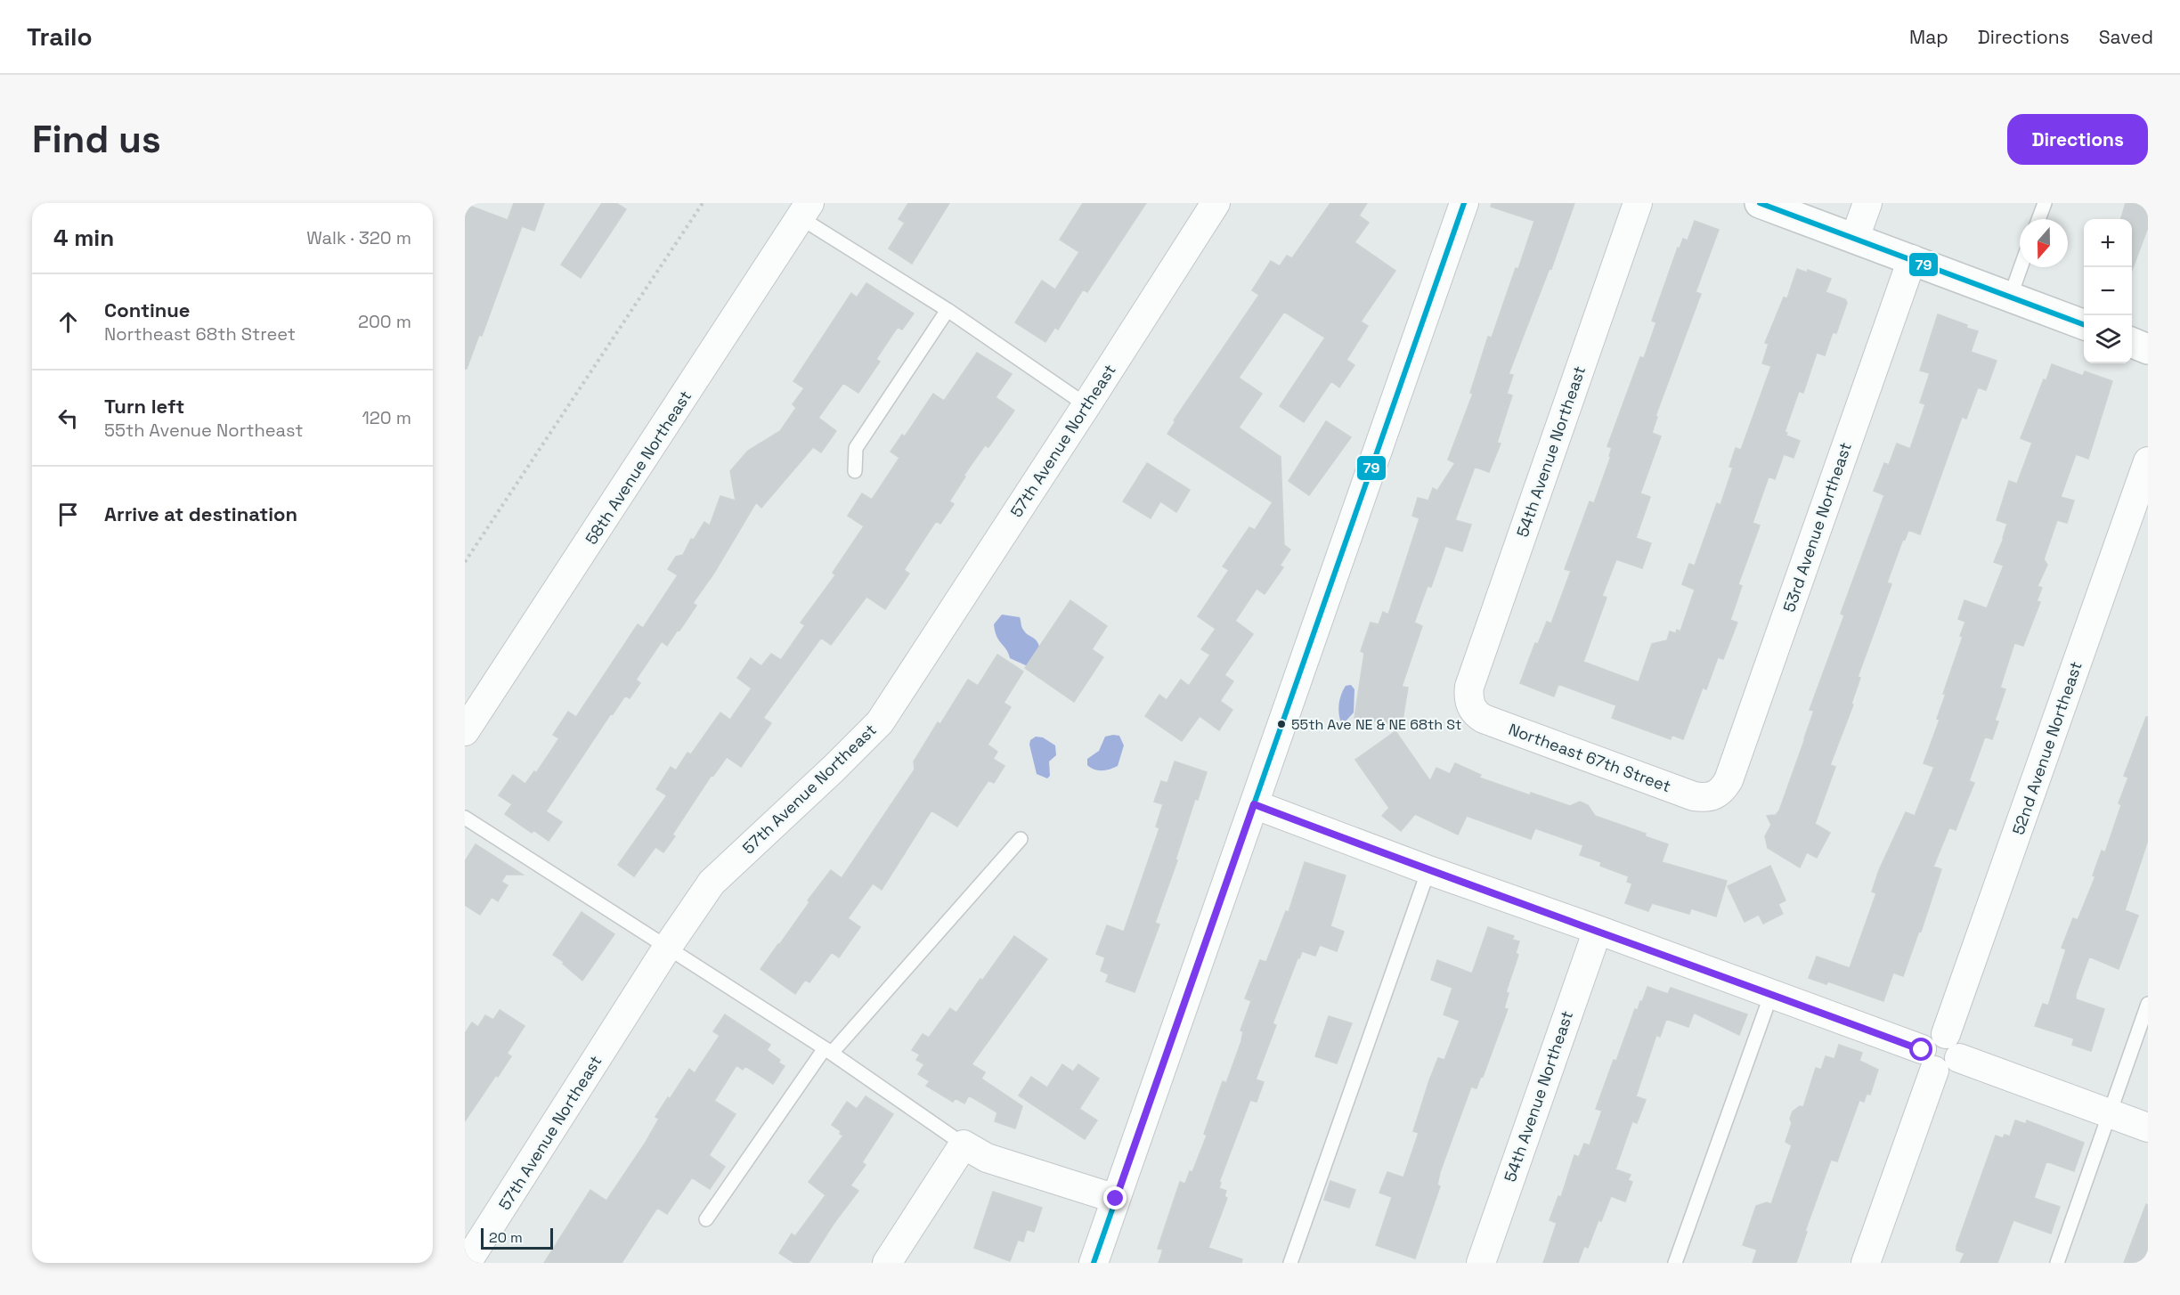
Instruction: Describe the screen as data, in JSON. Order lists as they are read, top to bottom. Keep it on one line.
{"streets":{"street":["57th Avenue Northeast","54th Avenue Northeast","58th Avenue Northeast","53rd Avenue Northeast","52nd Avenue Northeast","Northeast 67th Street"]},"crossings":[["54th Avenue Northeast","Northeast 67th Street"],["53rd Avenue Northeast","Northeast 67th Street"]],"places":["55th Ave NE & NE 68th St"],"lines":["transit line 79"],"scale_bar":"20 m","north":"bottom","page":{"header":"Trailo","nav":["Map","Directions","Saved"],"buttons":"Directions","title":"Find us","heading":["4 min","Walk · 320 m"],"map_buttons":["+","−"],"list":[["Continue","Northeast 68th Street","200 m"],["Turn left","55th Avenue Northeast","120 m"],"Arrive at destination"],"scale":"20 m"}}
